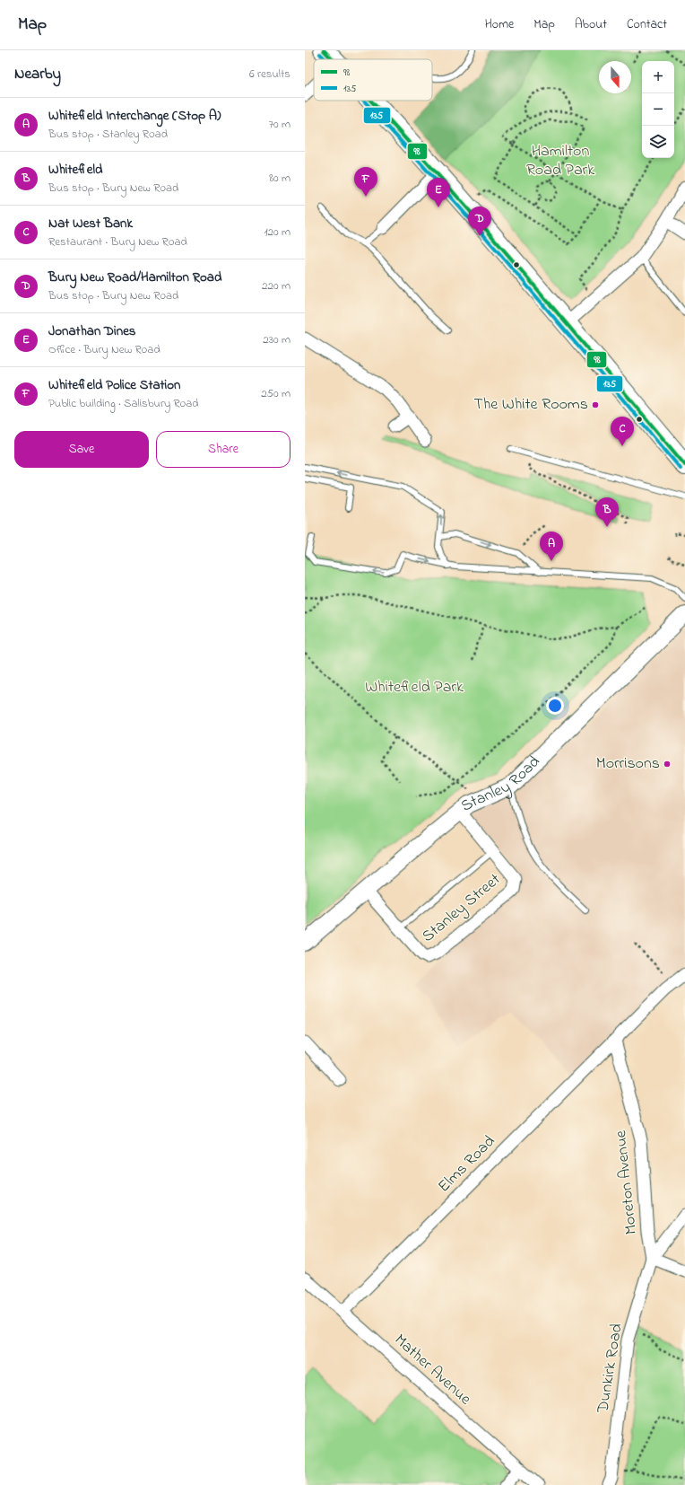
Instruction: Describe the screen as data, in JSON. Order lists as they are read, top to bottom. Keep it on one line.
{"streets":{"street":["Stanley Road","Stanley Street","Elms Road","Moreton Avenue","Dunkirk Road","Mather Avenue"]},"crossings":[["Stanley Road","Stanley Street"],["Elms Road","Moreton Avenue"],["Elms Road","Mather Avenue"],["Moreton Avenue","Dunkirk Road"]],"parks":["Hamilton Road Park","Whitefield Park"],"places":["The White Rooms","Morrisons"],"lines":["transit line 98","transit line 135"],"legend":["98","135"],"north":"bottom","page":{"header":"Map","nav":["Home","Map","About","Contact"],"heading":["Nearby","6 results"],"map_buttons":["+","−"],"list":[{"mark":"A","name":"Whitefield Interchange (Stop A)","note":"Bus stop · Stanley Road","value":"70 m"},{"mark":"B","name":"Whitefield","note":"Bus stop · Bury New Road","value":"80 m"},{"mark":"C","name":"Nat West Bank","note":"Restaurant · Bury New Road","value":"120 m"},{"mark":"D","name":"Bury New Road/Hamilton Road","note":"Bus stop · Bury New Road","value":"220 m"},{"mark":"E","name":"Jonathan Dines","note":"Office · Bury New Road","value":"230 m"},{"mark":"F","name":"Whitefield Police Station","note":"Public building · Salisbury Road","value":"250 m"}],"pins":["F","E","D","C","B","A"],"buttons":["Save","Share"]}}
